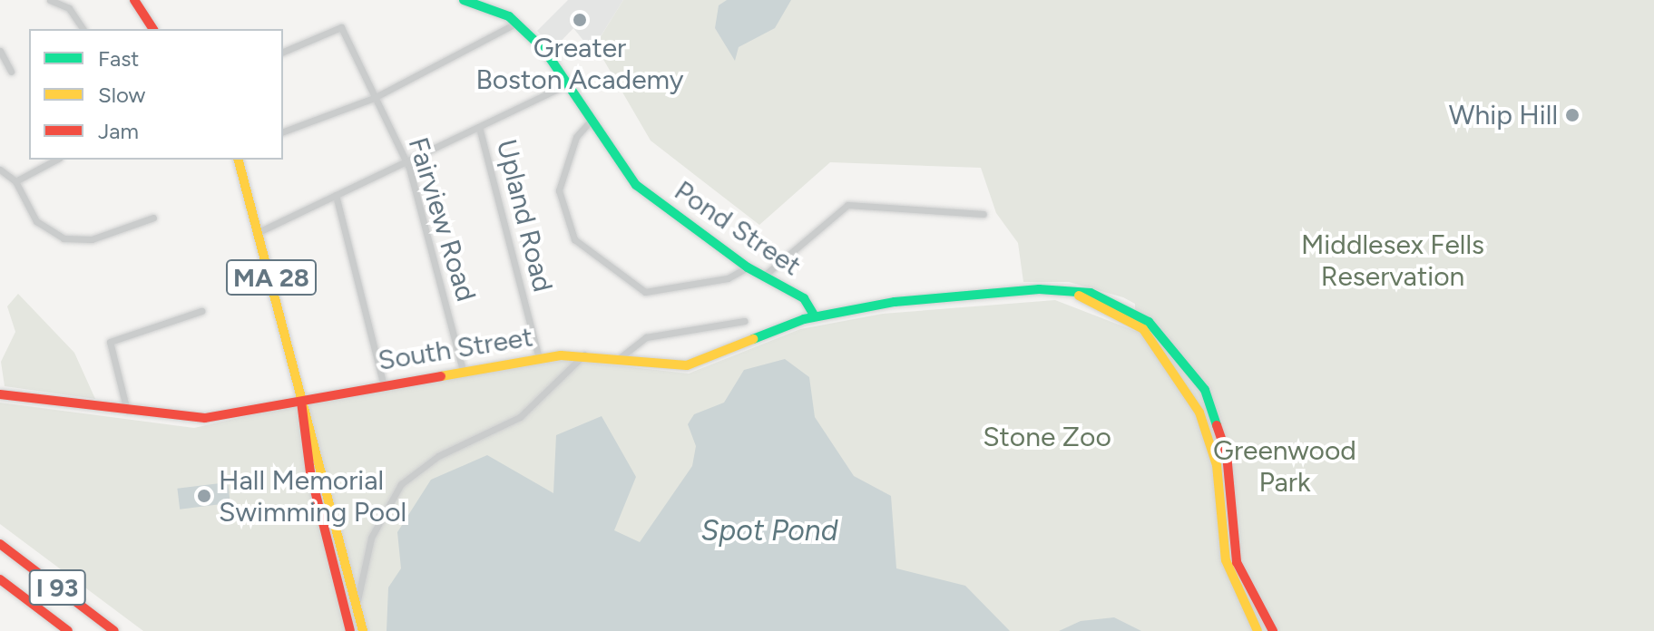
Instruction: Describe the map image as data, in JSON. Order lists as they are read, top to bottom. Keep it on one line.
{"streets":{"main road":["Pond Street","MA 28","South Street","I 93"],"street":["Upland Road","Fairview Road"]},"crossings":[["Upland Road","South Street"],["Fairview Road","South Street"],["Pond Street","South Street"],["MA 28","South Street"]],"water":["Spot Pond"],"parks":["Middlesex Fells Reservation","Stone Zoo","Greenwood Park"],"places":["Greater Boston Academy","Whip Hill","Hall Memorial Swimming Pool"],"legend":["Fast","Slow","Jam"]}
